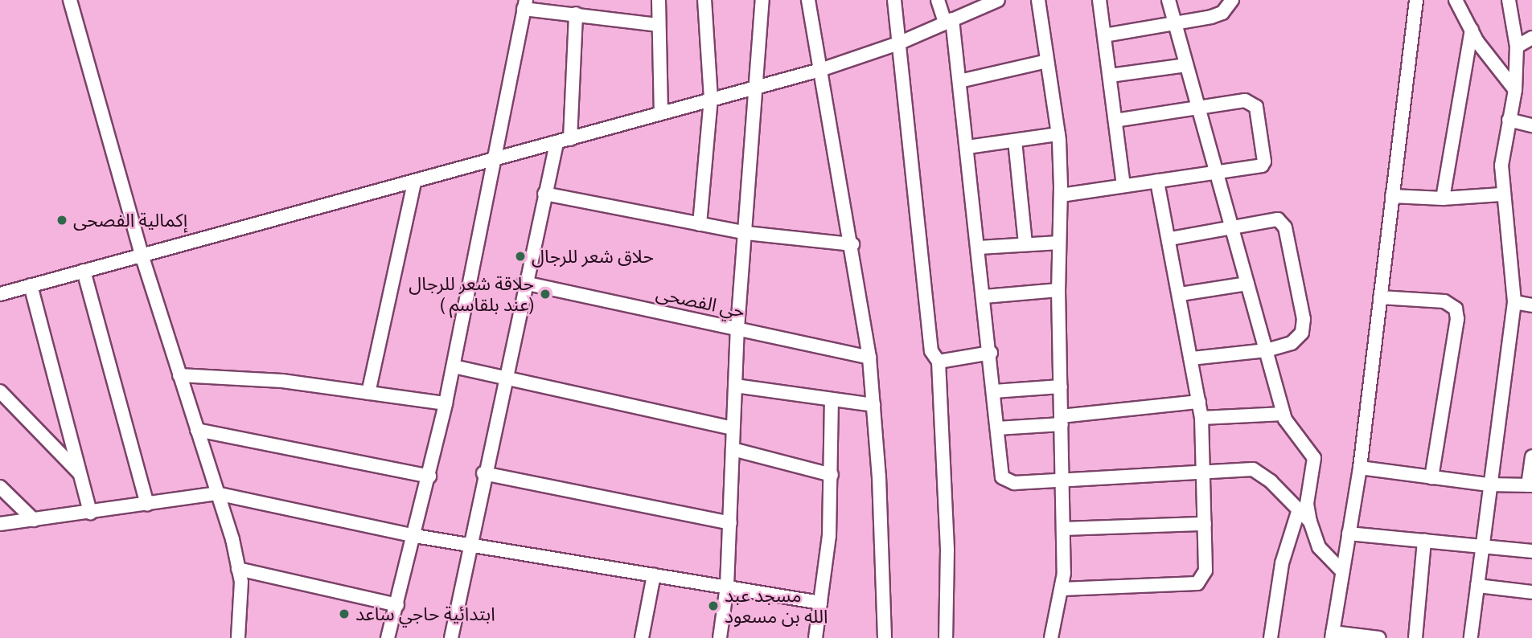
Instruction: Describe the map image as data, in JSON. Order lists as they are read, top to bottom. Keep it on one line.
{"streets":{"street":["حي الفصحى"]},"places":["إكمالية الفصحى","حلاق شعر للرجال","حلاقة شعر للرجال ( عند بلقاسم)","مسجد عبد الله بن مسعود","ابتدائية حاجي ساعد"]}
